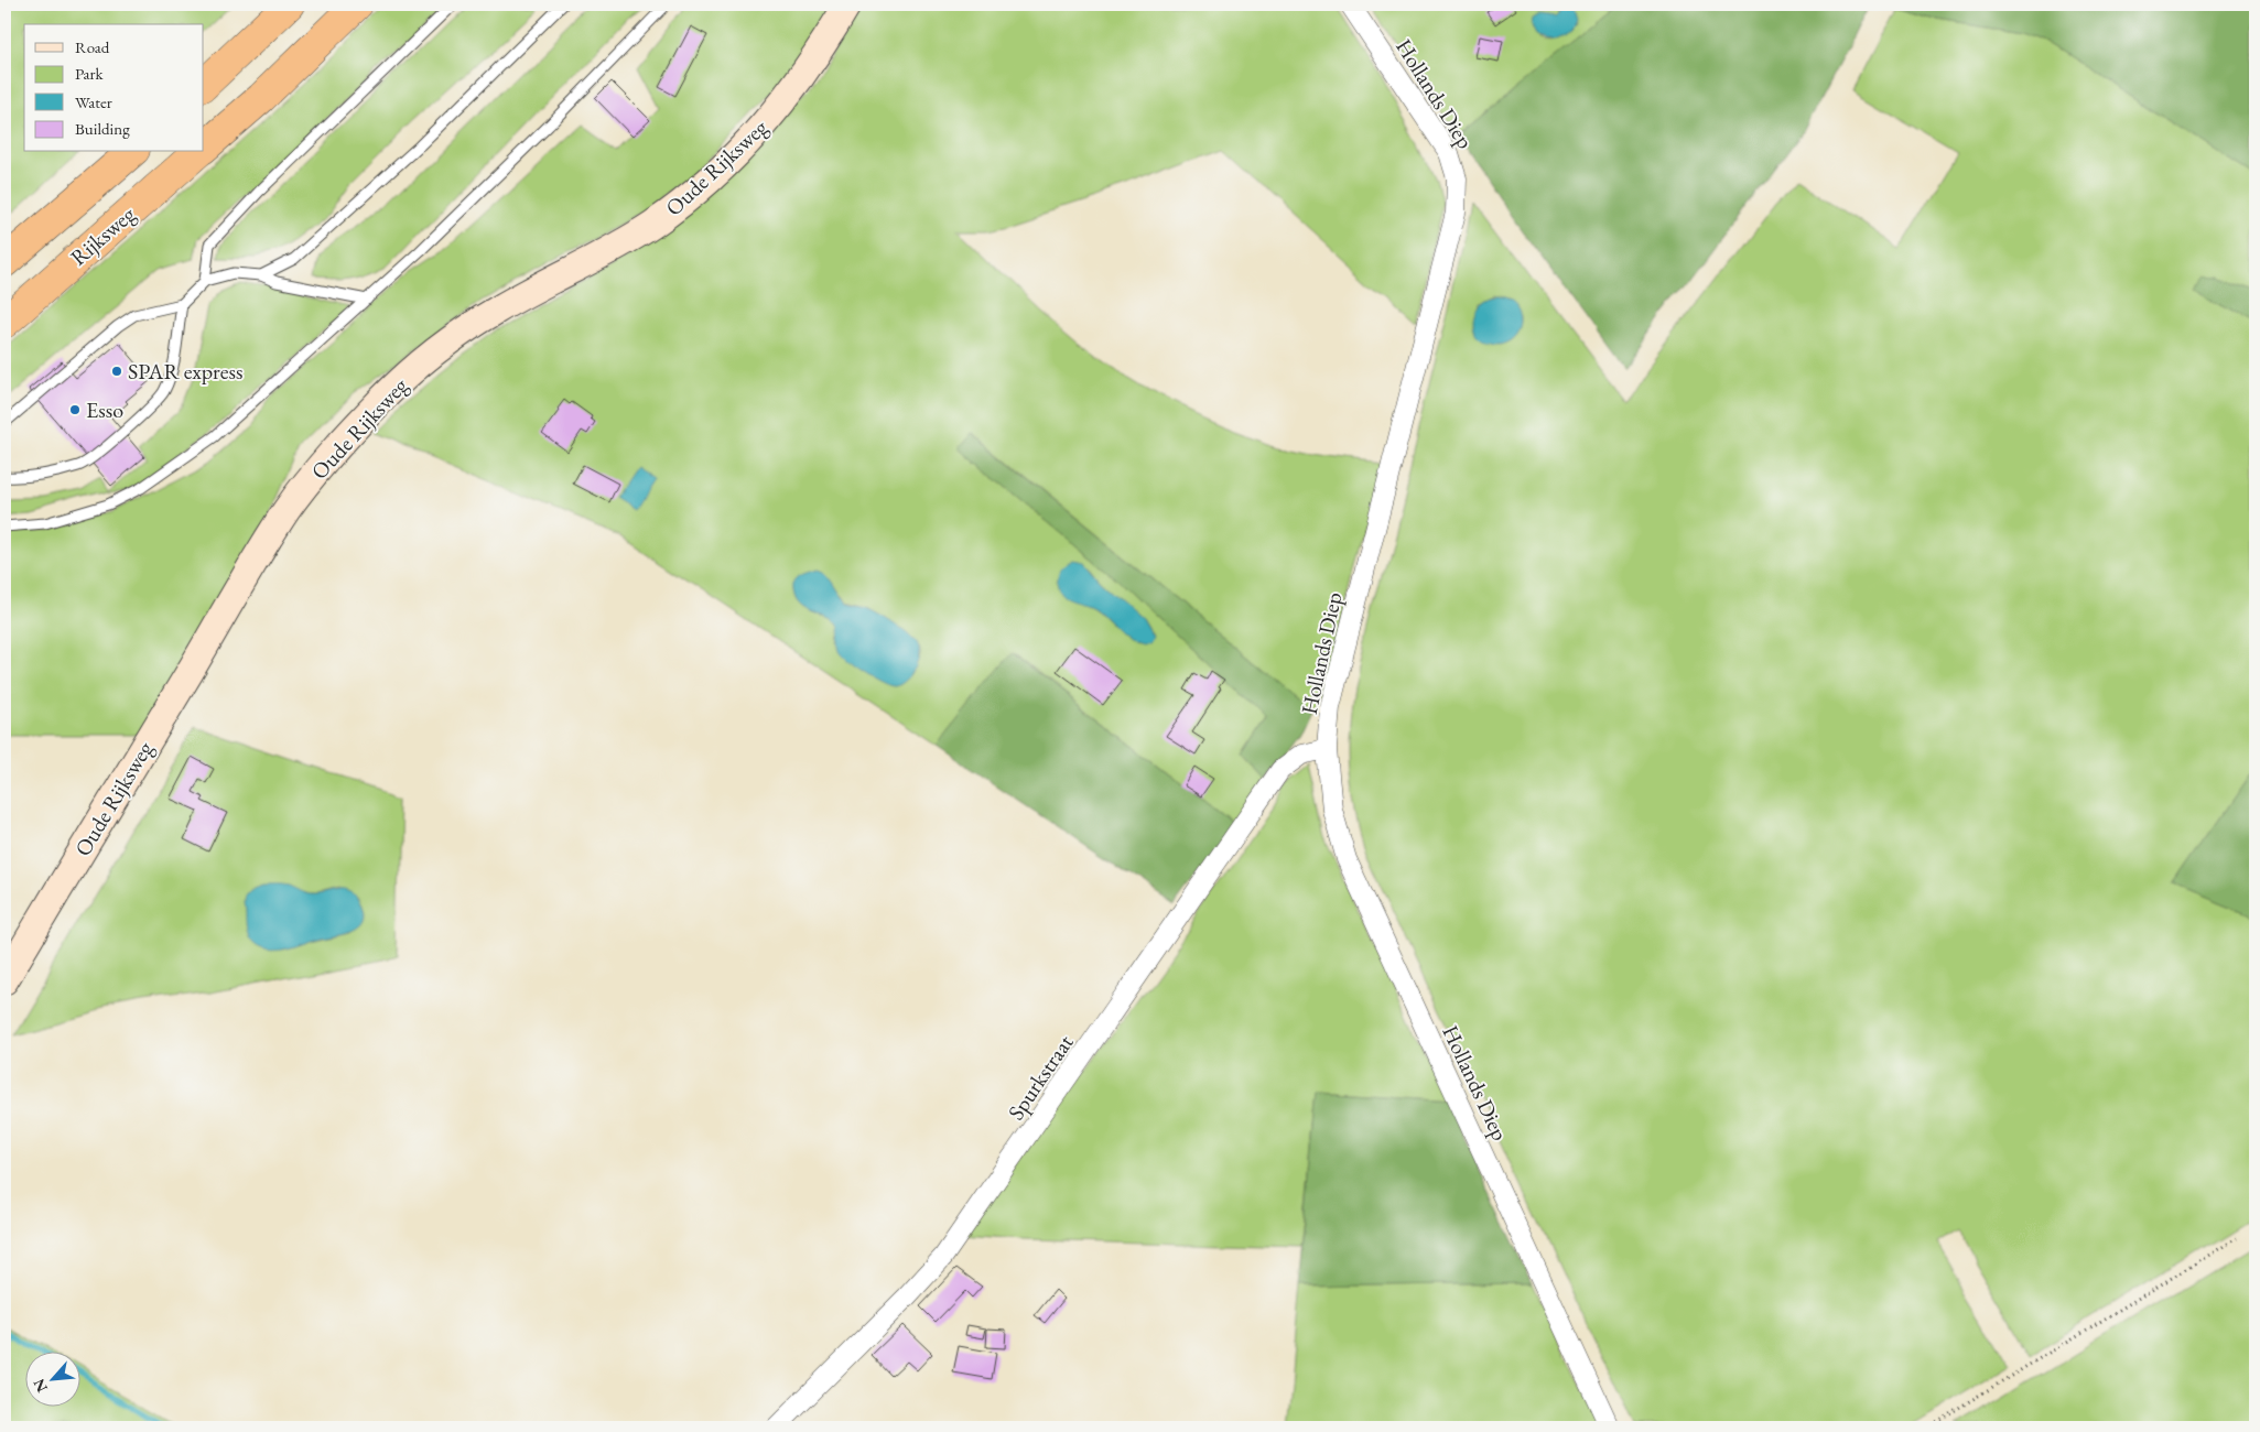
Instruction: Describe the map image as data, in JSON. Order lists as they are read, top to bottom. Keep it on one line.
{"streets":{"highway":["Rijksweg"],"street":["Hollands Diep","Oude Rijksweg","Spurkstraat"]},"crossings":[["Hollands Diep","Spurkstraat"]],"places":["SPAR express","Esso"],"legend":["Road","Park","Water","Building"],"north":"bottom left"}
